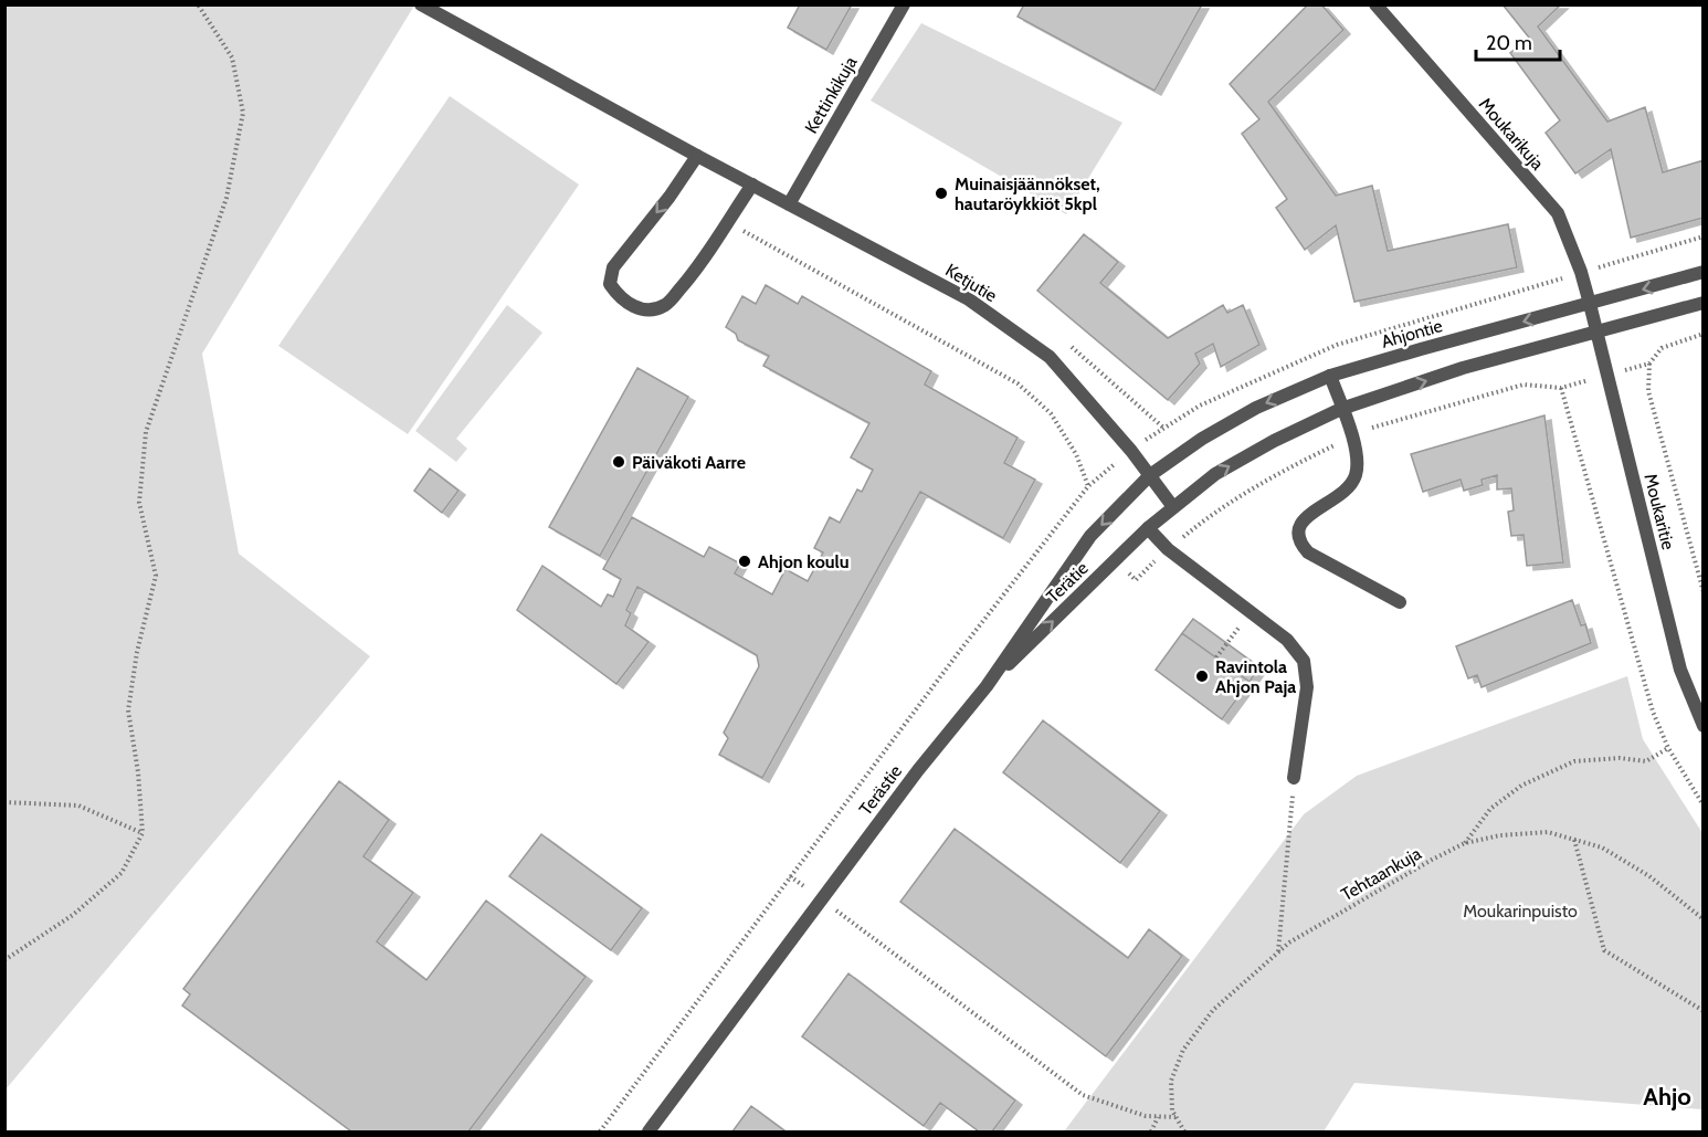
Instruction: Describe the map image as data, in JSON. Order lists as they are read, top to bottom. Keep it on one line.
{"streets":{"street":["Kettinkikuja","Moukarikuja","Ketjutie","Ahjontie","Moukaritie","Terätie","Terästie"],"path":["Tehtaankuja"]},"crossings":[["Kettinkikuja","Ketjutie"],["Moukarikuja","Ahjontie"],["Moukarikuja","Moukaritie"],["Ketjutie","Ahjontie"],["Ketjutie","Terätie"],["Ketjutie","Terästie"],["Ahjontie","Moukaritie"],["Ahjontie","Terästie"],["Terätie","Terästie"]],"one_way":["Terätie"],"districts":["Ahjo"],"parks":["Moukarinpuisto"],"places":["Muinaisjäännökset, hautaröykkiöt 5kpl","Päiväkoti Aarre","Ahjon koulu","Ravintola Ahjon Paja"],"scale_bar":"20 m"}
